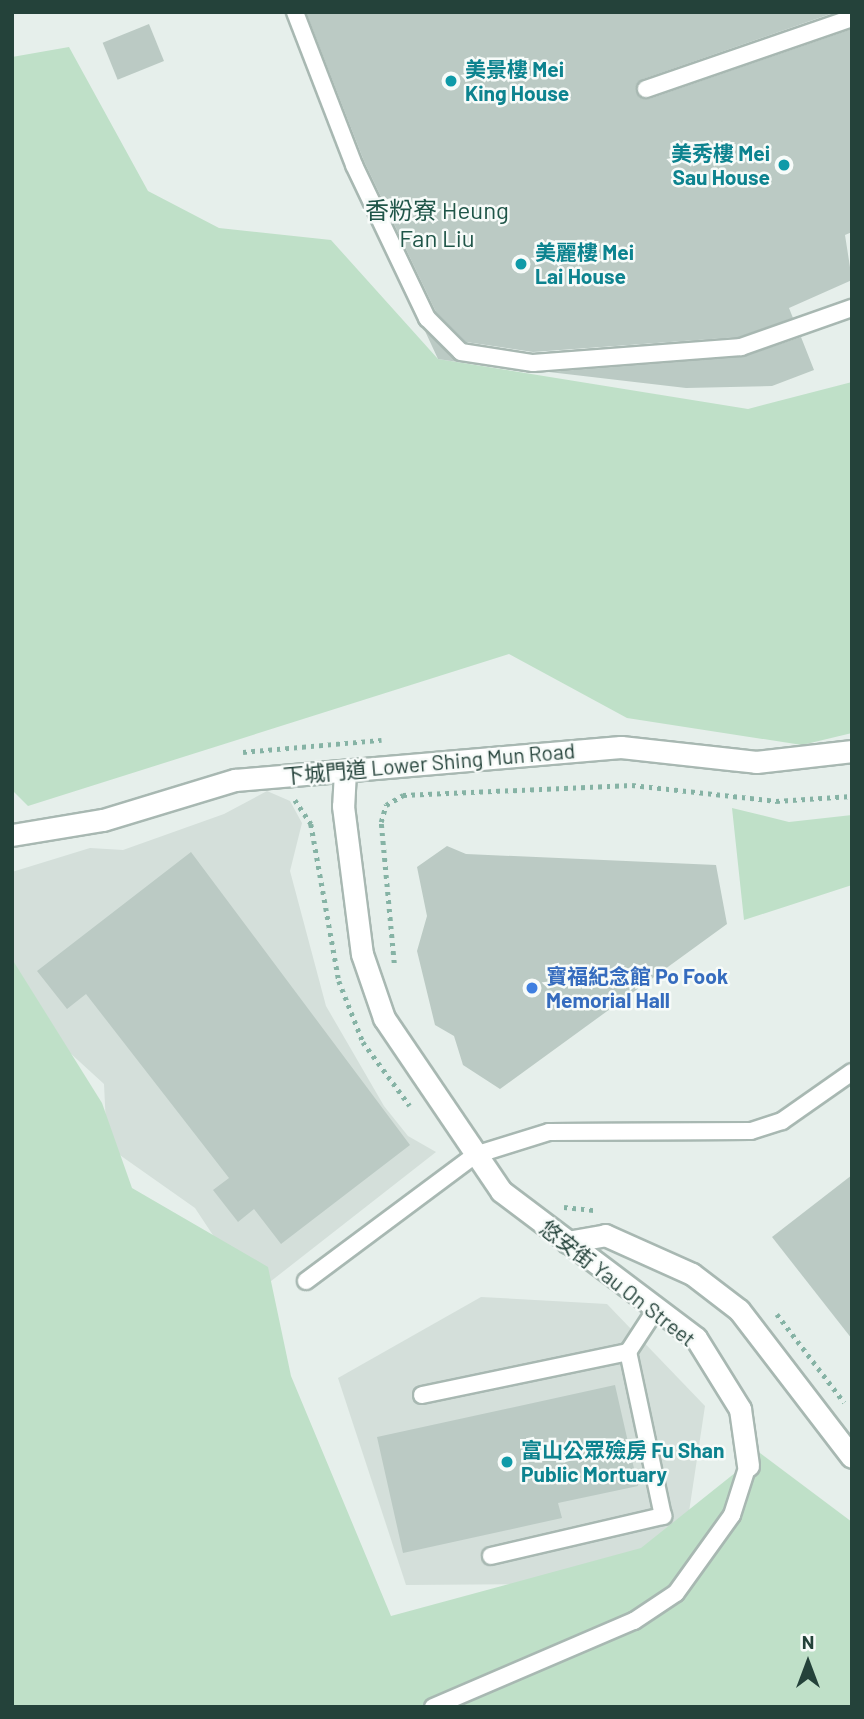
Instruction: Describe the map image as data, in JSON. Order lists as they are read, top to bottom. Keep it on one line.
{"streets":{"street":["下城門道 Lower Shing Mun Road","悠安街 Yau On Street"]},"crossings":[["下城門道 Lower Shing Mun Road","悠安街 Yau On Street"]],"districts":["香粉寮 Heung Fan Liu"],"places":["美景樓 Mei King House","美秀樓 Mei Sau House","美麗樓 Mei Lai House","寶福紀念館 Po Fook Memorial Hall","富山公眾殮房 Fu Shan Public Mortuary"],"north":"top"}
